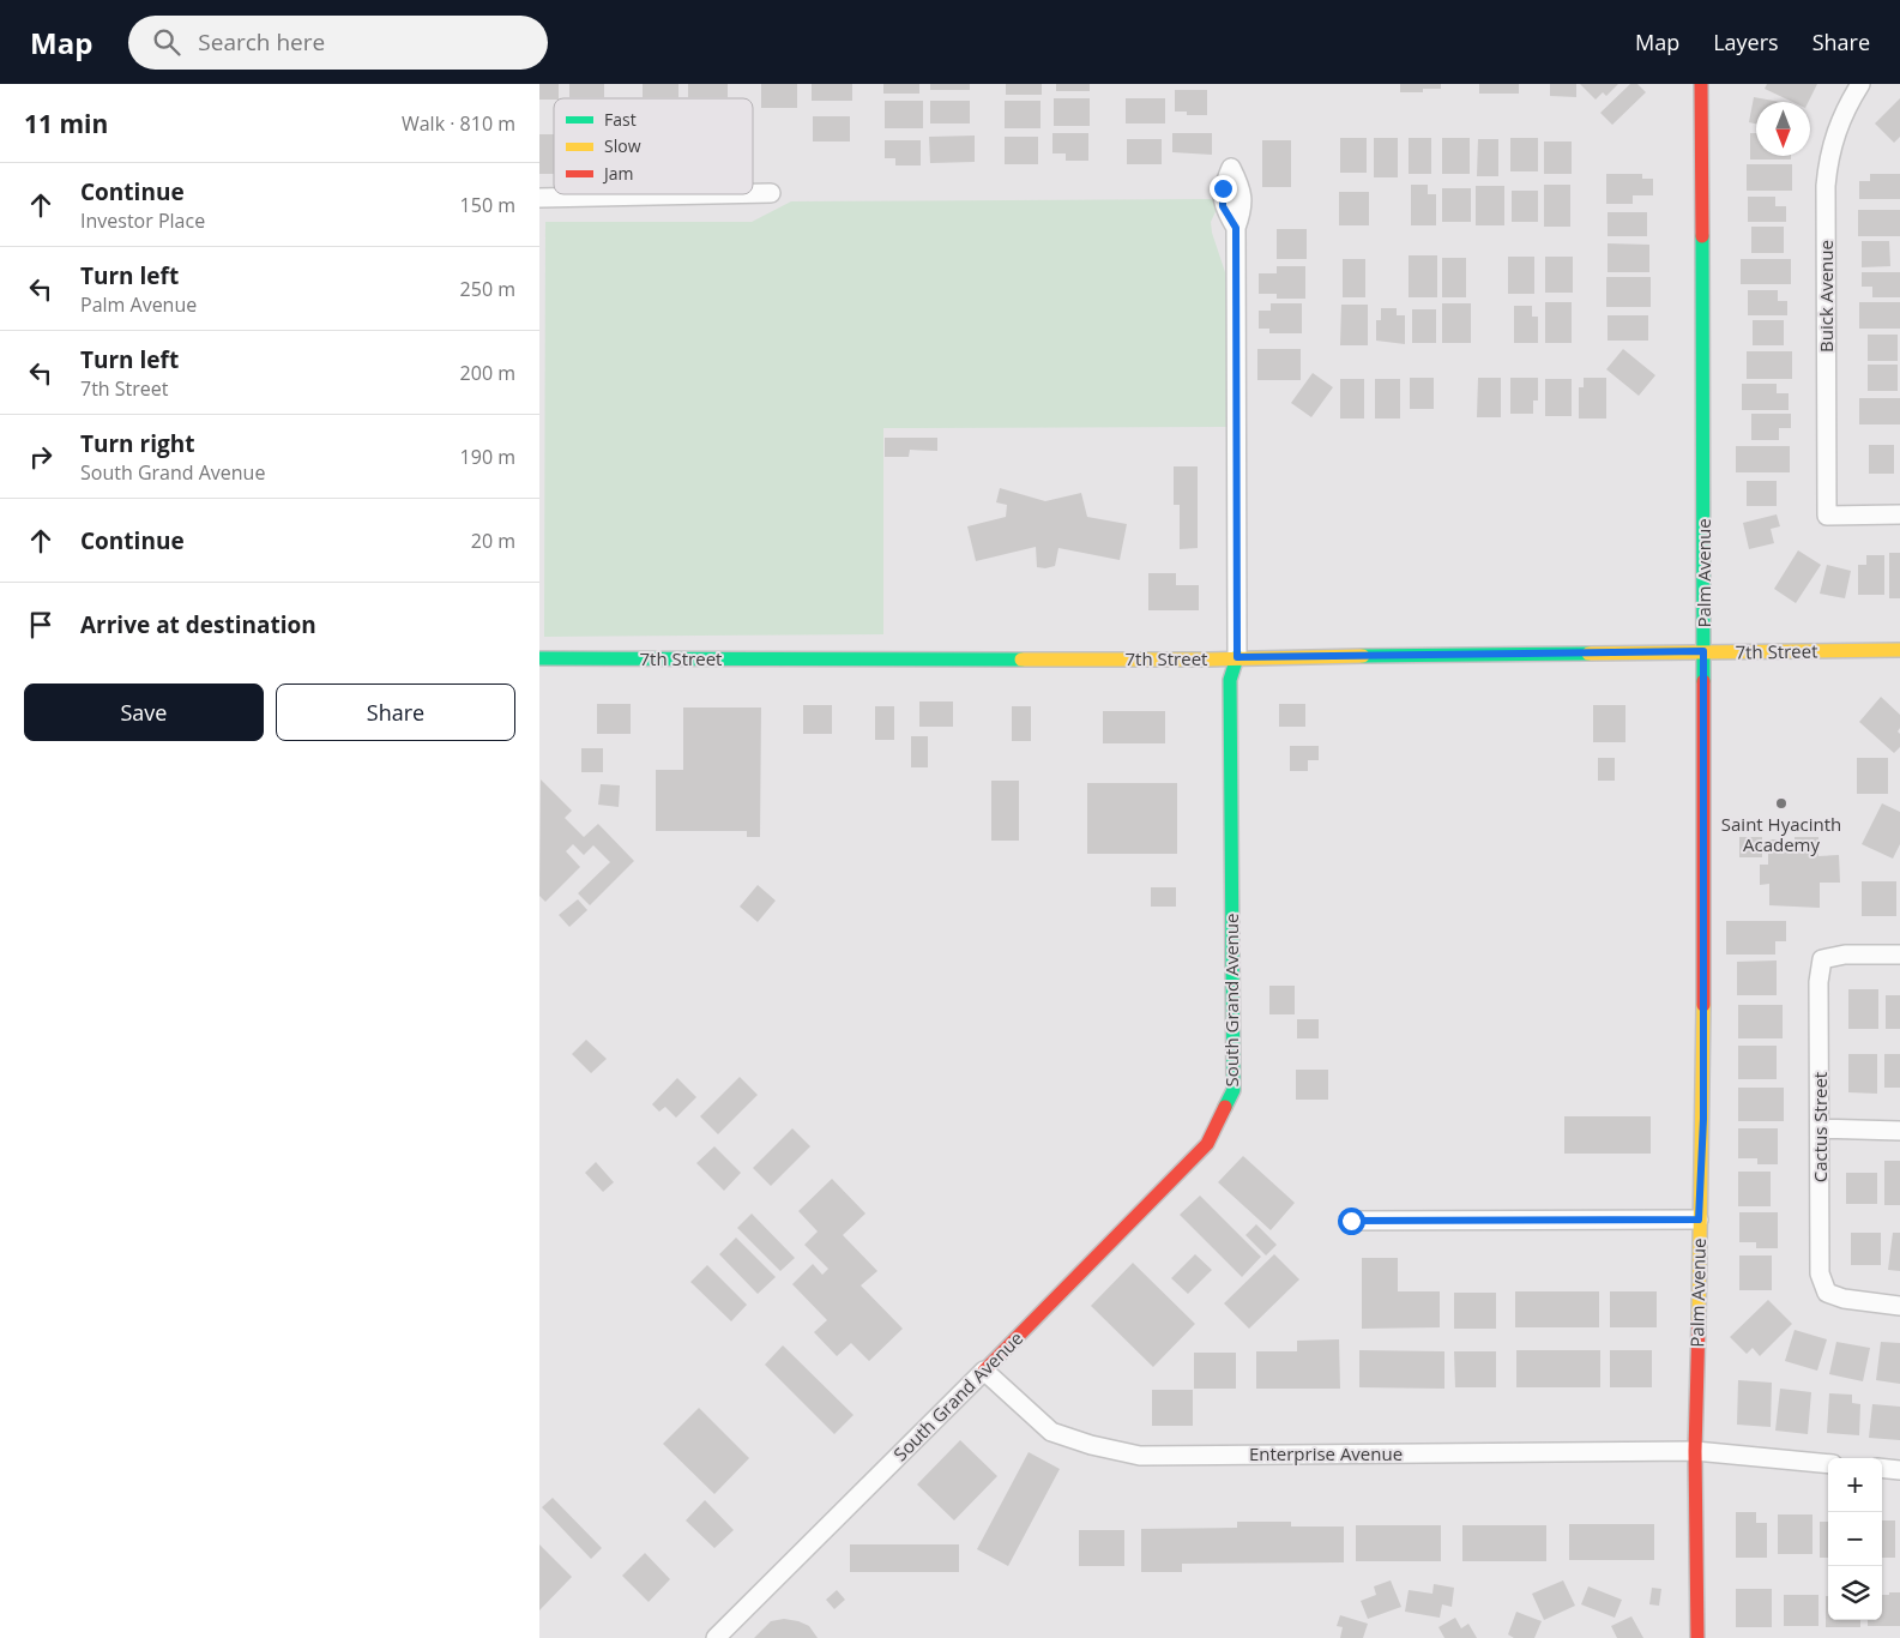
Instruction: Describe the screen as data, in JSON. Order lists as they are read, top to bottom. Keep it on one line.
{"streets":{"street":["Buick Avenue","Palm Avenue","7th Street","South Grand Avenue","Cactus Street","Enterprise Avenue"]},"crossings":[["Palm Avenue","7th Street"],["Palm Avenue","Enterprise Avenue"],["7th Street","South Grand Avenue"],["South Grand Avenue","Enterprise Avenue"]],"places":["Saint Hyacinth Academy"],"legend":["Fast","Slow","Jam"],"north":"bottom","page":{"header":"Map","search":"Search here","nav":["Map","Layers","Share"],"heading":["11 min","Walk · 810 m"],"list":[["Continue","Investor Place","150 m"],["Turn left","Palm Avenue","250 m"],["Turn left","7th Street","200 m"],["Turn right","South Grand Avenue","190 m"],["Continue","20 m"],"Arrive at destination"],"buttons":["Save","Share"],"map_buttons":["+","−"]}}
